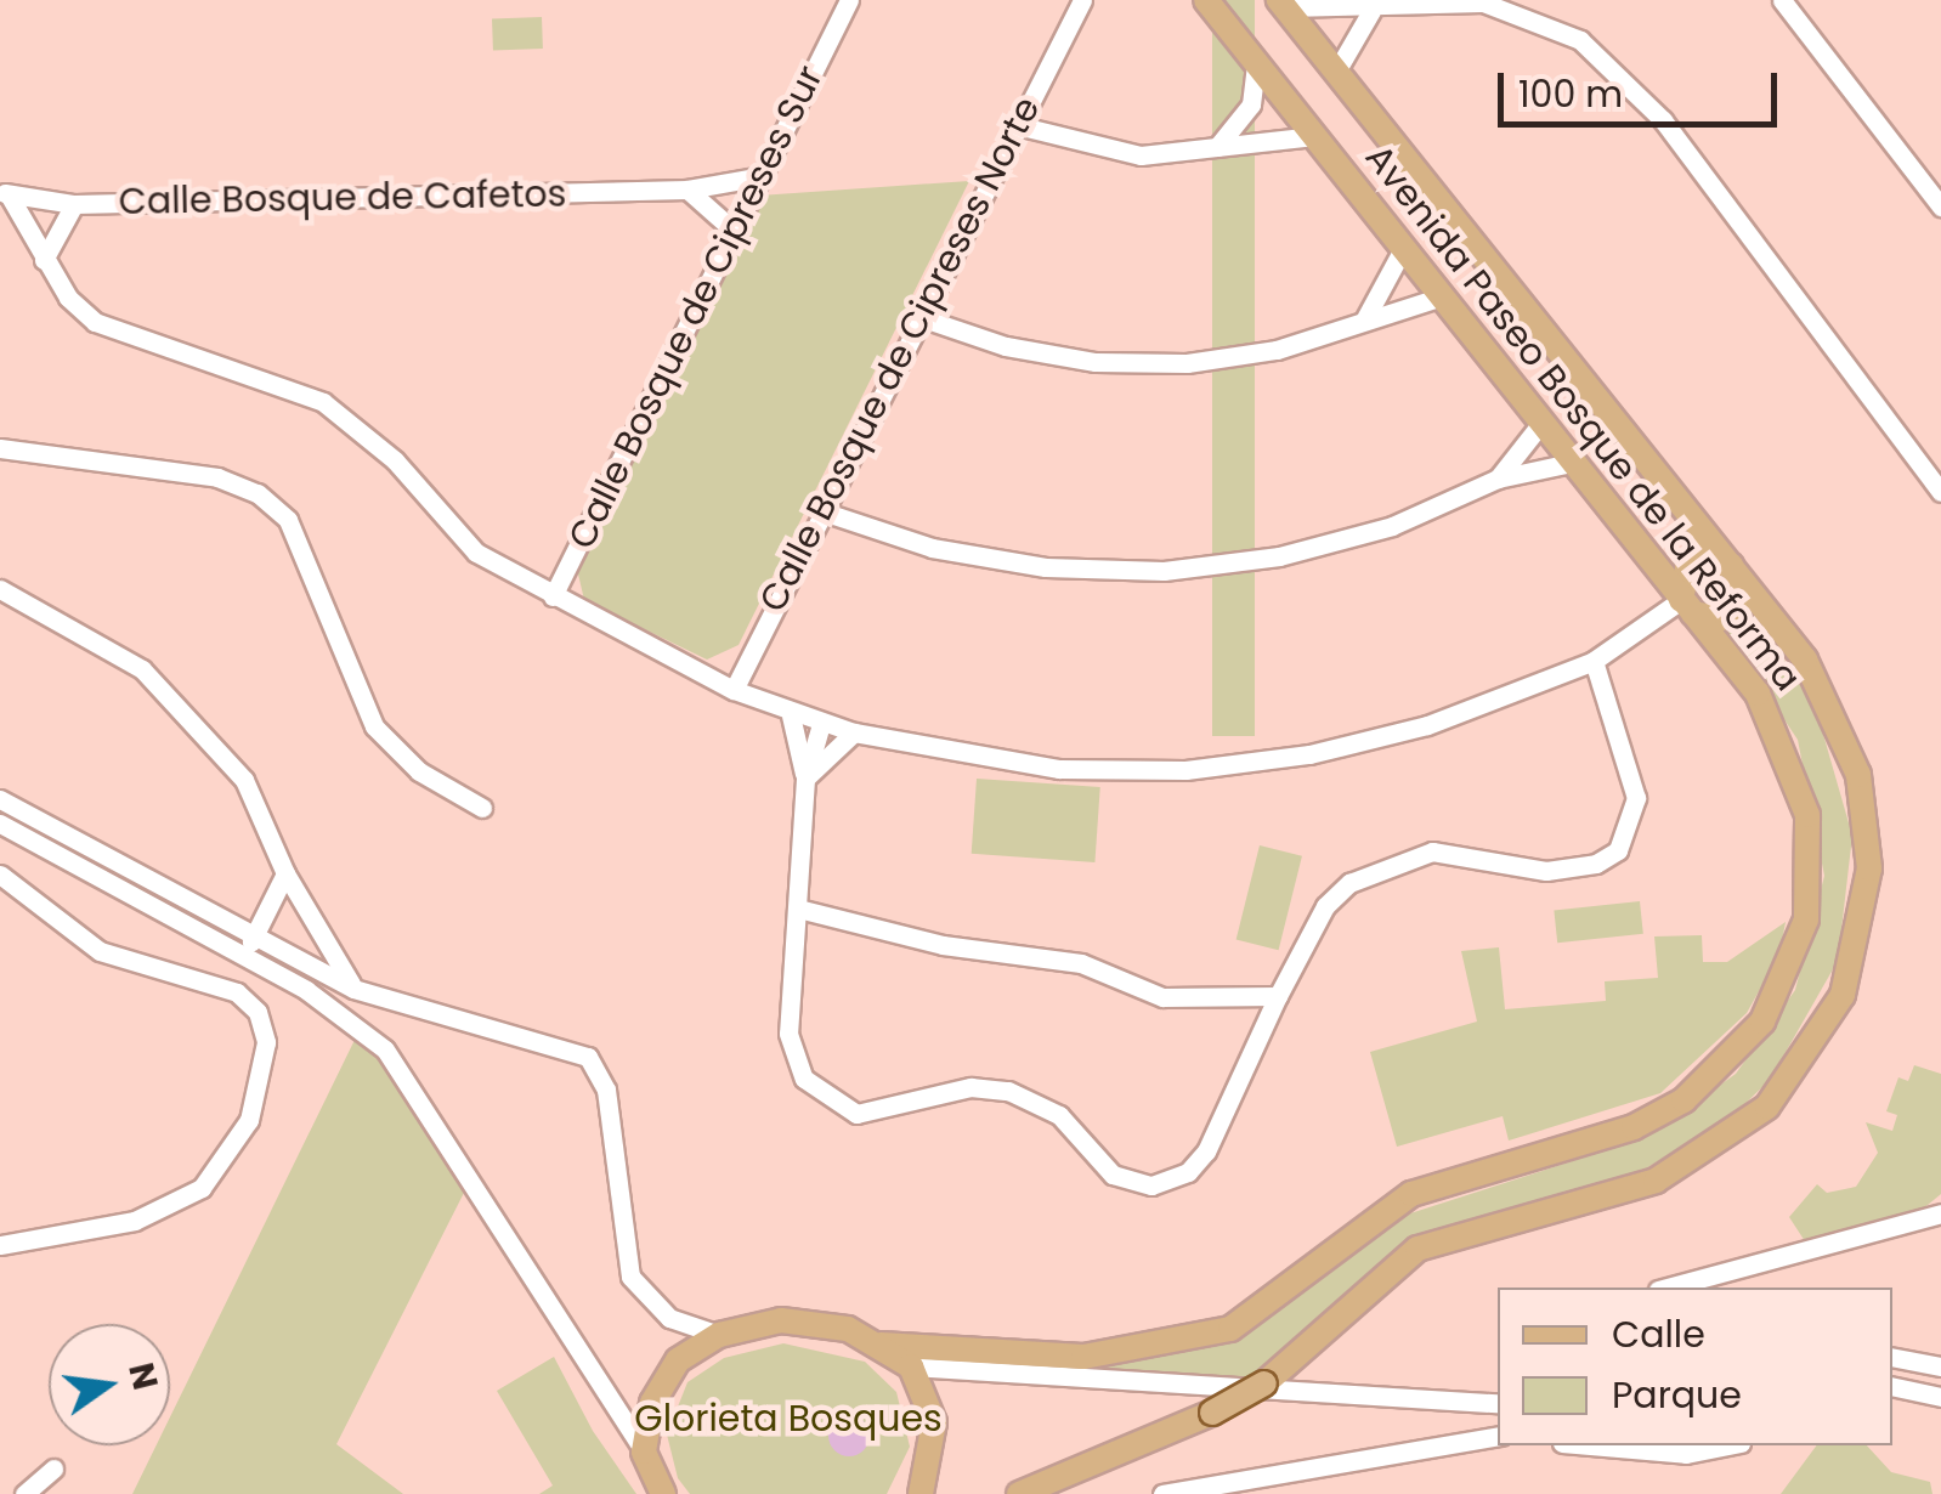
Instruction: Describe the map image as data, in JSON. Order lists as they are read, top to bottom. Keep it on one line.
{"streets":{"main road":["Avenida Paseo Bosque de la Reforma"],"street":["Calle Bosque de Cafetos","Calle Bosque de Cipreses Sur","Calle Bosque de Cipreses Norte"]},"crossings":[["Calle Bosque de Cafetos","Calle Bosque de Cipreses Sur"]],"parks":["Glorieta Bosques"],"legend":["Calle","Parque"],"scale_bar":"100 m","north":"right"}
